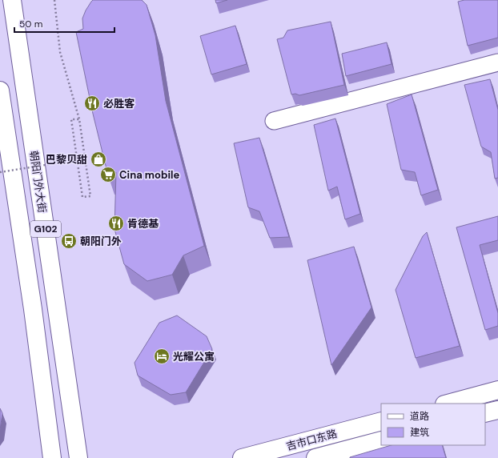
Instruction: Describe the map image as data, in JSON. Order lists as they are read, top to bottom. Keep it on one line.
{"streets":{"main road":["朝阳门外大街","G102","吉市口东路"]},"places":{"restaurant":["必胜客","肯德基"],"shop":["巴黎贝甜"],"supermarket":["Cina mobile"],"bus stop":["朝阳门外"],"hotel":["光耀公寓"]},"legend":["道路","建筑"],"scale_bar":"50 m"}
